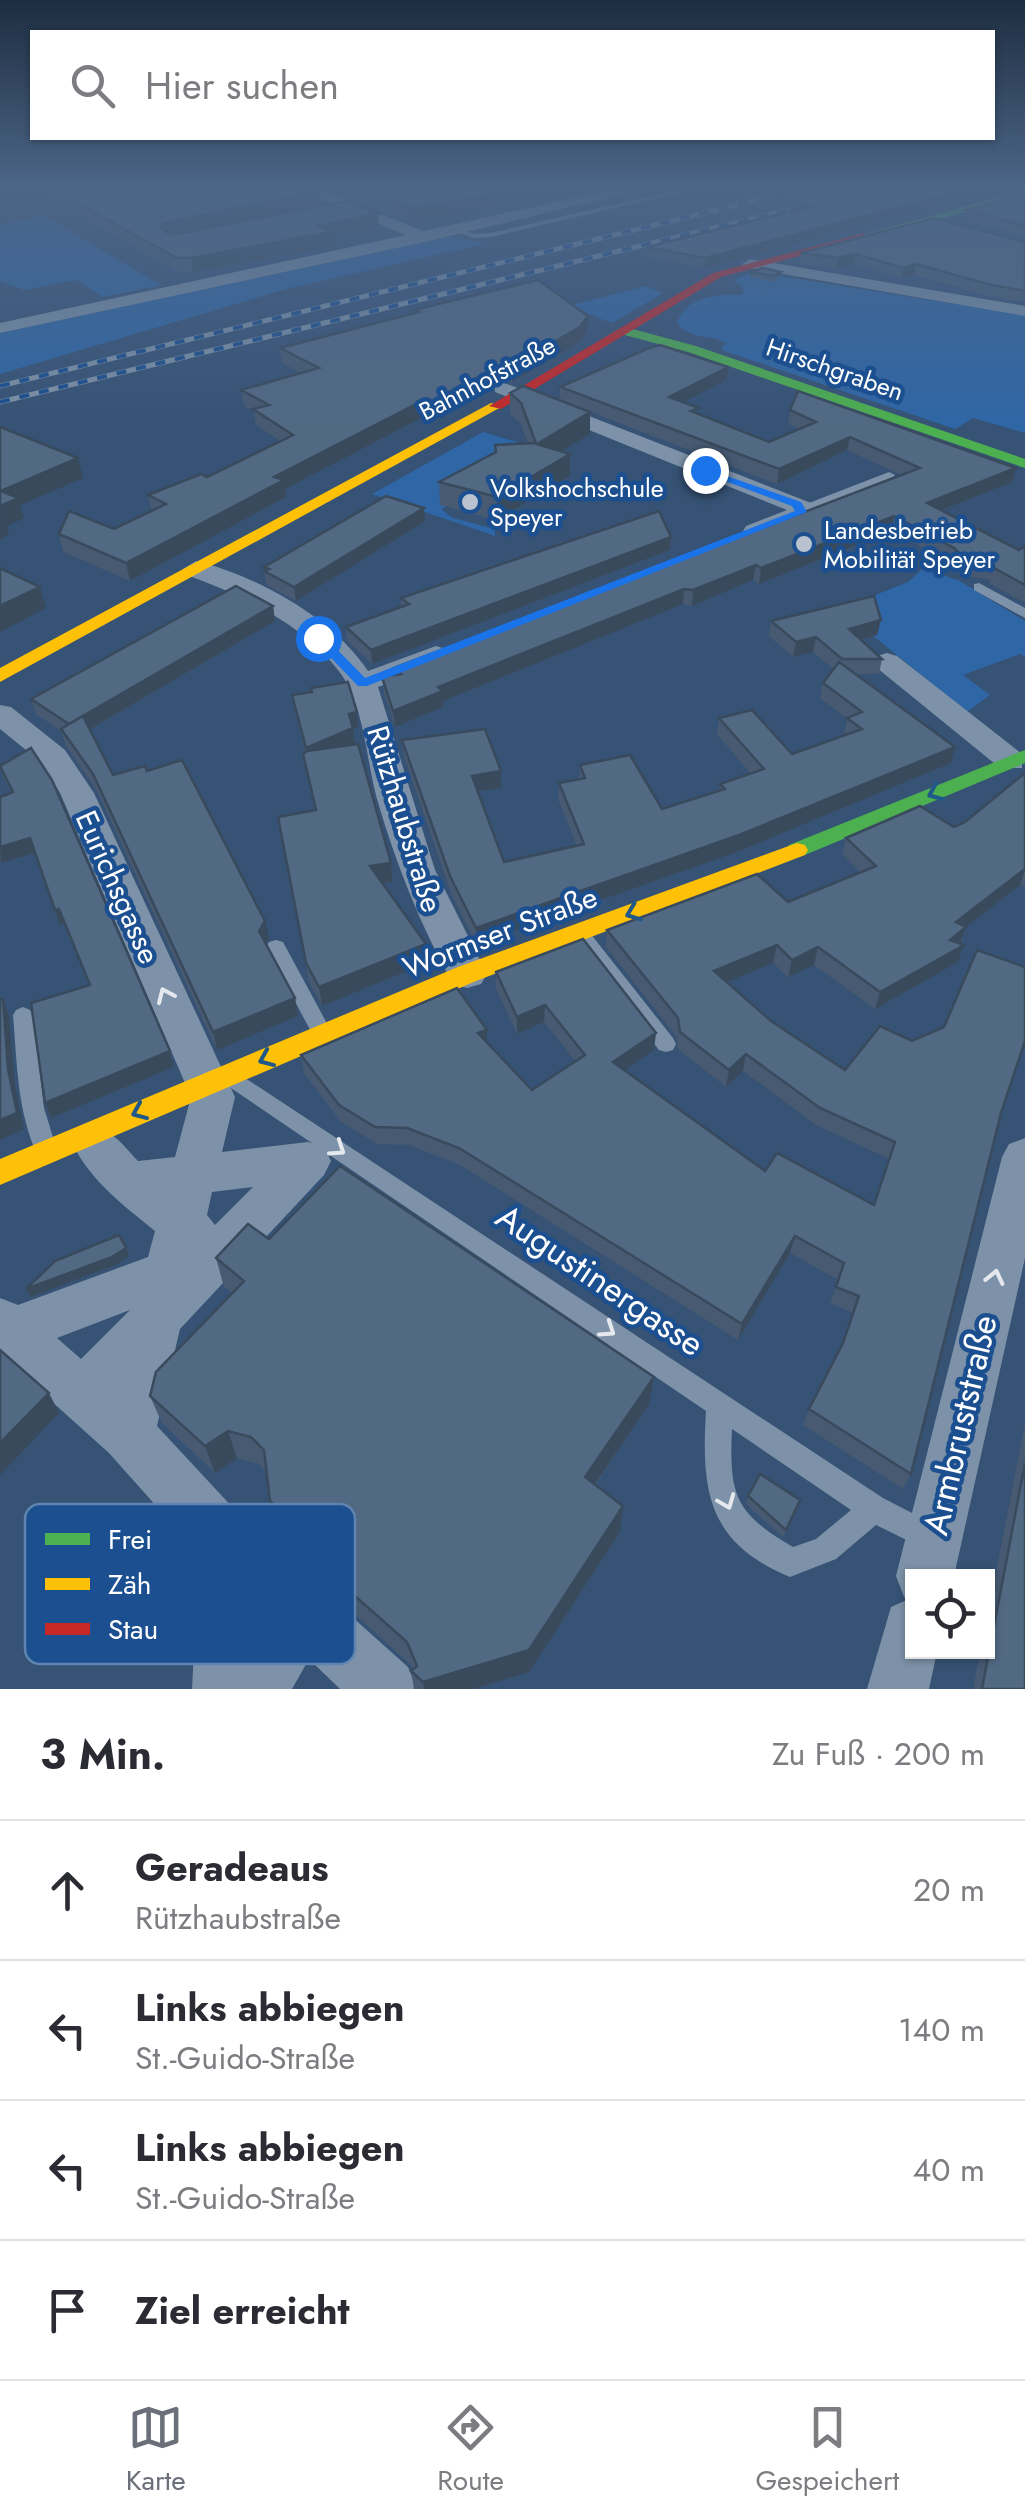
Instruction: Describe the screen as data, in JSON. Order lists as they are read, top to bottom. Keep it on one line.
{"streets":{"main road":["Hirschgraben","Bahnhofstraße","Wormser Straße"],"street":["Rützhaubstraße","Eurichsgasse","Armbruststraße"],"lane":["Augustinergasse"]},"crossings":[["Hirschgraben","Bahnhofstraße"],["Bahnhofstraße","Rützhaubstraße"],["Rützhaubstraße","Wormser Straße"],["Eurichsgasse","Wormser Straße"],["Eurichsgasse","Augustinergasse"],["Wormser Straße","Augustinergasse"],["Augustinergasse","Armbruststraße"]],"one_way":["Eurichsgasse","Wormser Straße","Augustinergasse","Armbruststraße"],"places":["Volkshochschule Speyer","Landesbetrieb Mobilität Speyer"],"legend":["Frei","Zäh","Stau"],"page":{"search":"Hier suchen","heading":["3 Min.","Zu Fuß · 200 m"],"list":[["Geradeaus","Rützhaubstraße","20 m"],["Links abbiegen","St.-Guido-Straße","140 m"],["Links abbiegen","St.-Guido-Straße","40 m"],"Ziel erreicht"],"nav":["Karte","Route","Gespeichert"]}}
